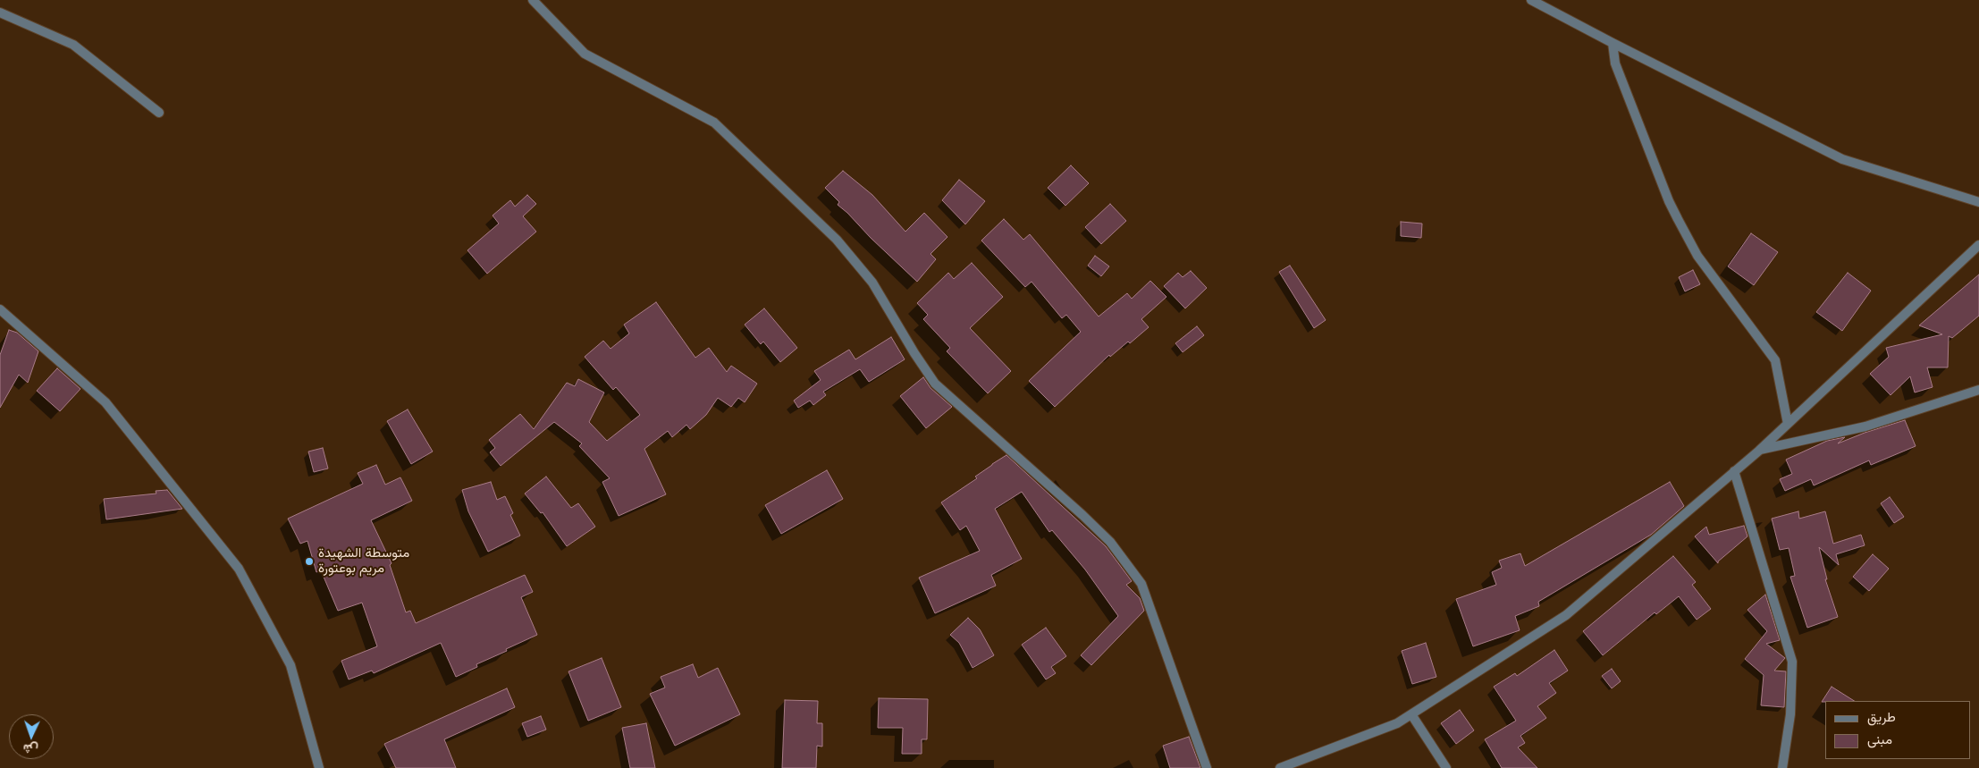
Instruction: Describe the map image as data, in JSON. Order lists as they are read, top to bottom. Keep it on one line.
{"places":["متوسطة الشهيدة مريم بوعتورة"],"legend":["طريق","مبنى"],"north":"bottom"}
